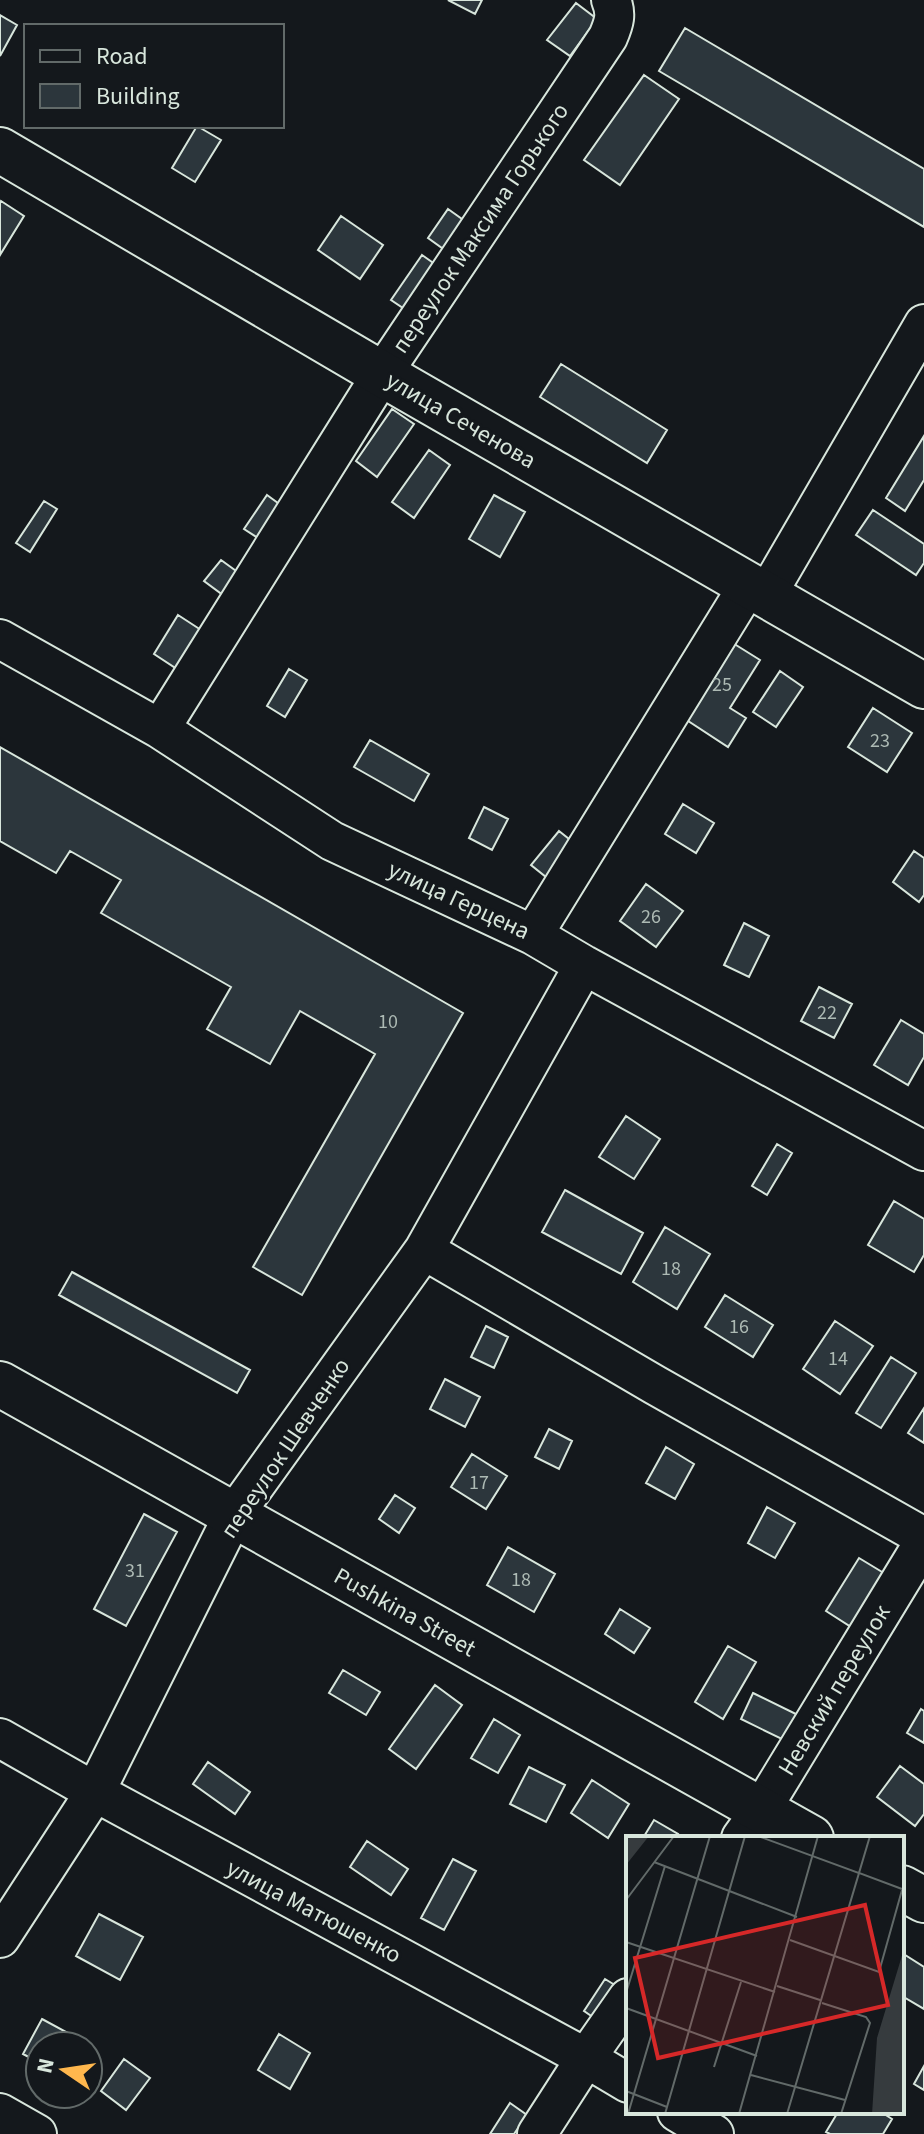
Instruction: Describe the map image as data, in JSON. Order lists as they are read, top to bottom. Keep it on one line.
{"streets":{"main road":["улица Сеченова","Pushkina Street"],"street":["переулок Максима Горького","улица Герцена","переулок Шевченко","Невский переулок","улица Матюшенко"]},"crossings":[["переулок Максима Горького","улица Сеченова"],["переулок Максима Горького","улица Герцена"],["улица Герцена","переулок Шевченко"],["переулок Шевченко","Pushkina Street"],["переулок Шевченко","улица Матюшенко"],["Pushkina Street","Невский переулок"]],"house_numbers":["25","23","26","22","10","18","16","14","17","31","18"],"legend":["Road","Building"],"north":"left"}
